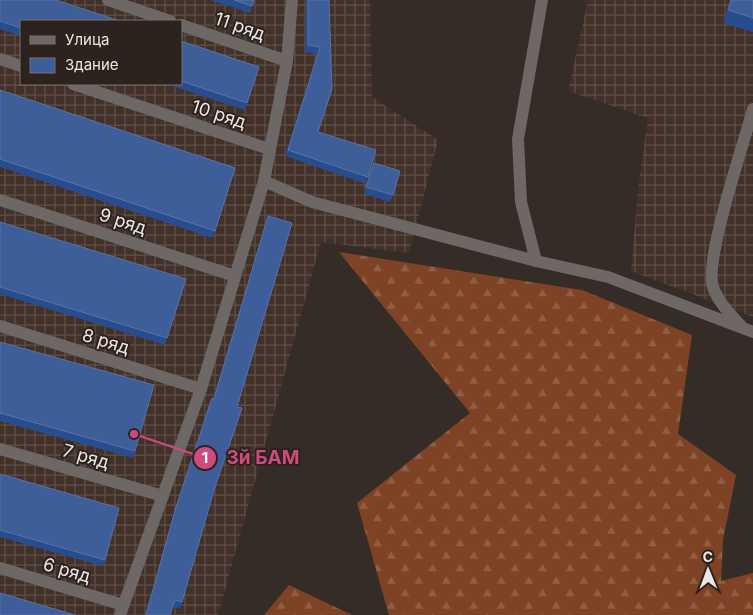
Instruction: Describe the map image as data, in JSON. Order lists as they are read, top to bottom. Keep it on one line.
{"streets":{"street":["11 ряд","10 ряд","9 ряд","8 ряд","7 ряд","6 ряд"]},"places":["3й БАМ"],"legend":["Улица","Здание"],"north":"top"}
